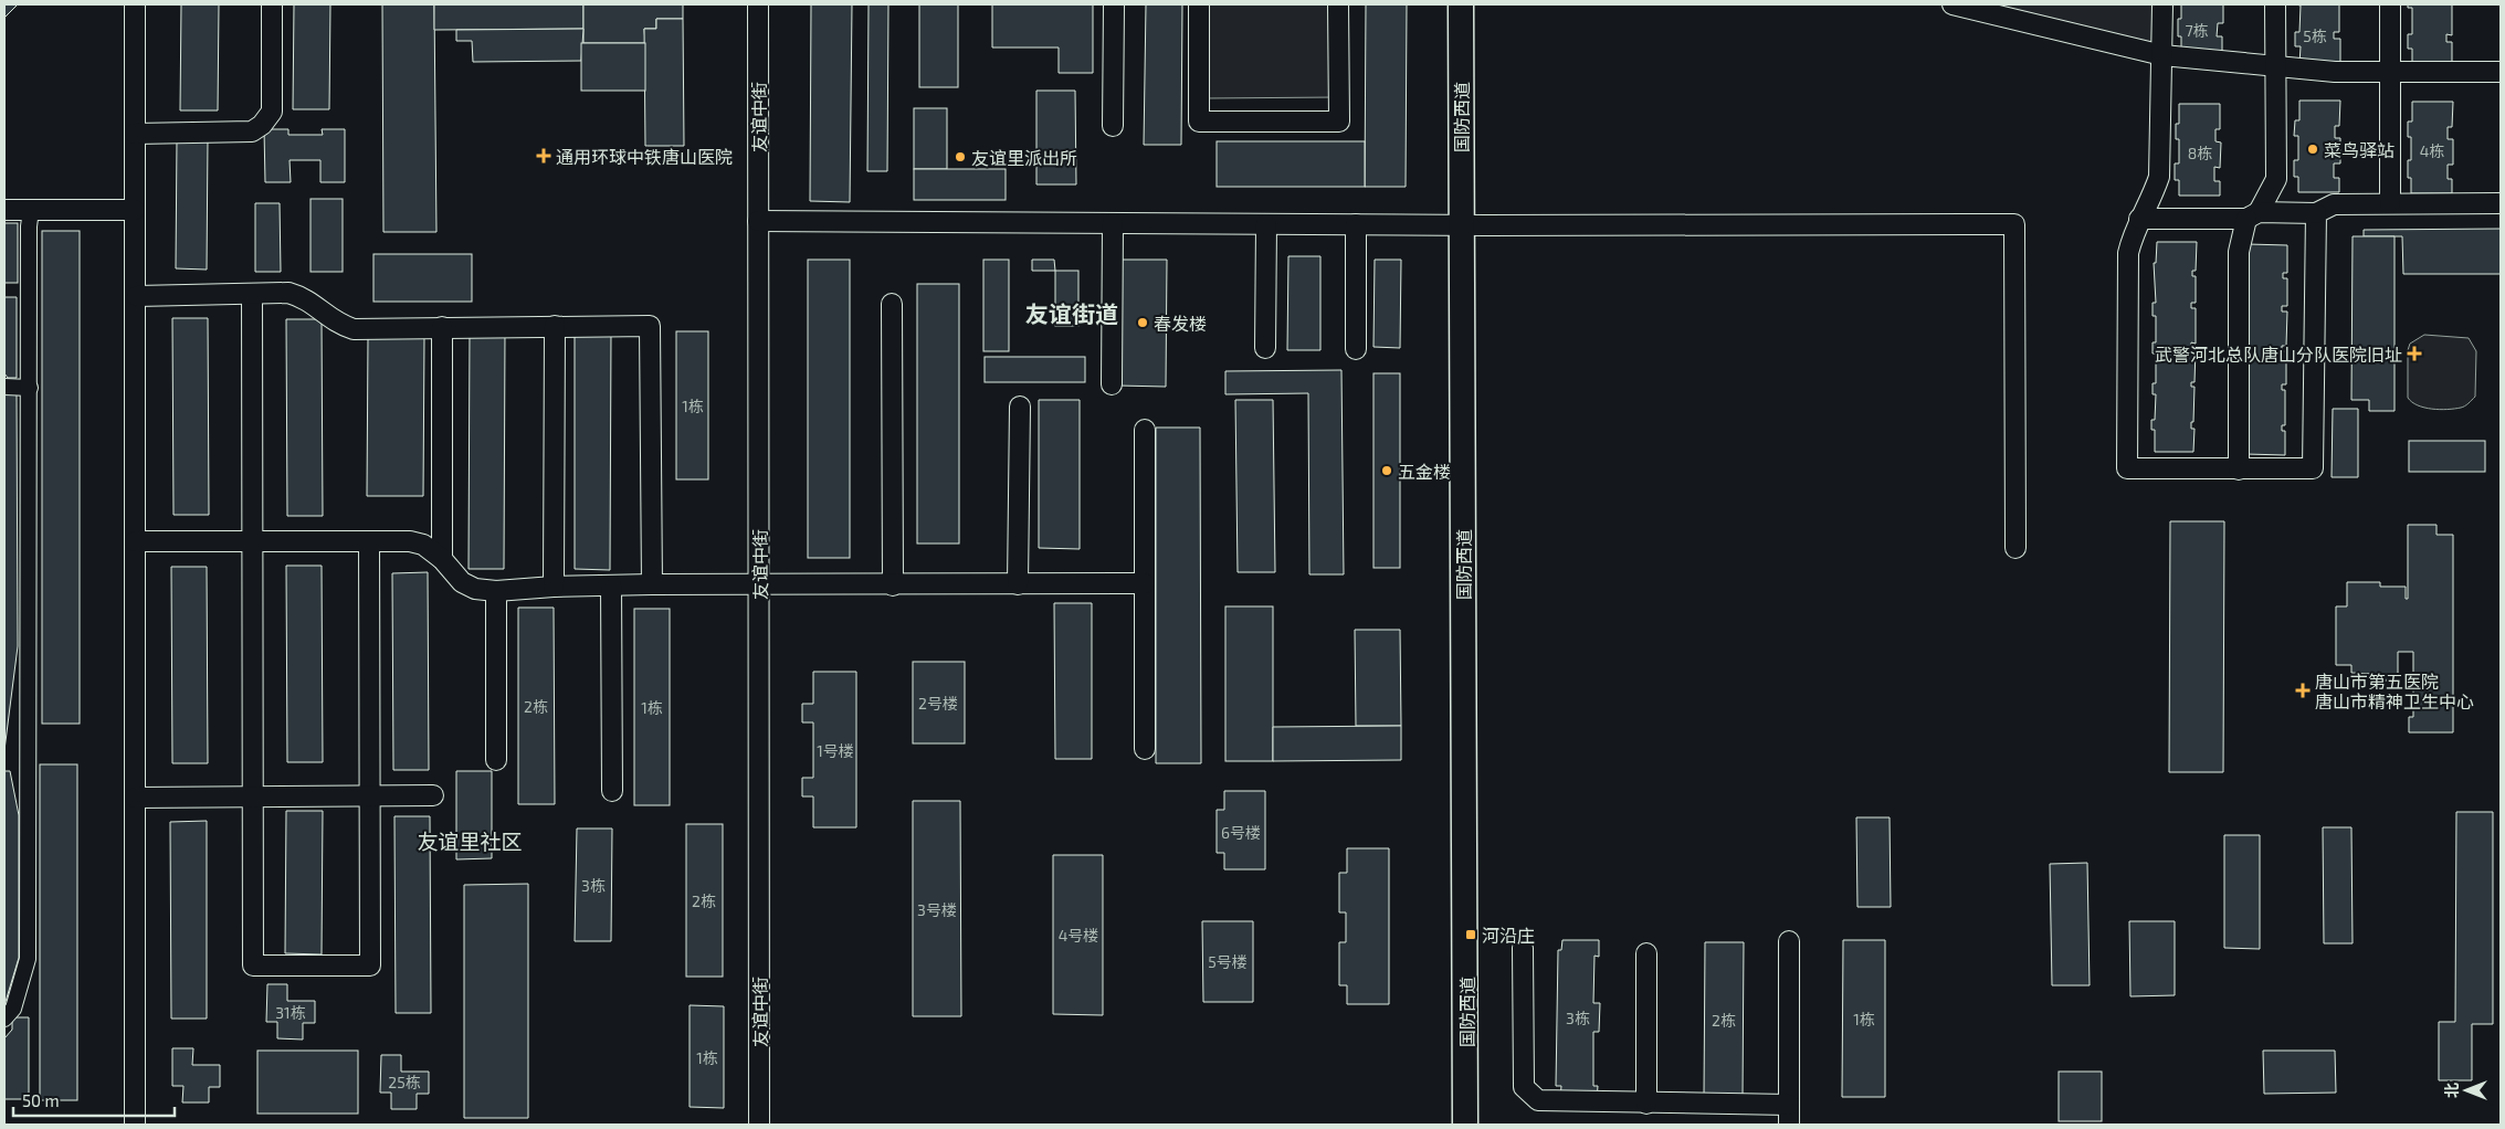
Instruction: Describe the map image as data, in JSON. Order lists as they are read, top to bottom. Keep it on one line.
{"streets":{"street":["友谊中街","国防西道"]},"districts":["友谊街道","友谊里社区"],"places":{"other":["菜鸟驿站","友谊里派出所","春发楼","五金楼"],"health":["通用环球中铁唐山医院","武警河北总队唐山分队医院旧址","唐山市第五医院 唐山市精神卫生中心"],"transit":["河沿庄"]},"house_numbers":["7栋","5栋","4栋","8栋","1栋","2号楼","2栋","1栋","1号楼","6号楼","3栋","2栋","3号楼","4号楼","5号楼","31栋","3栋","1栋","2栋","1栋","25栋"],"scale_bar":"50 m","north":"left"}
